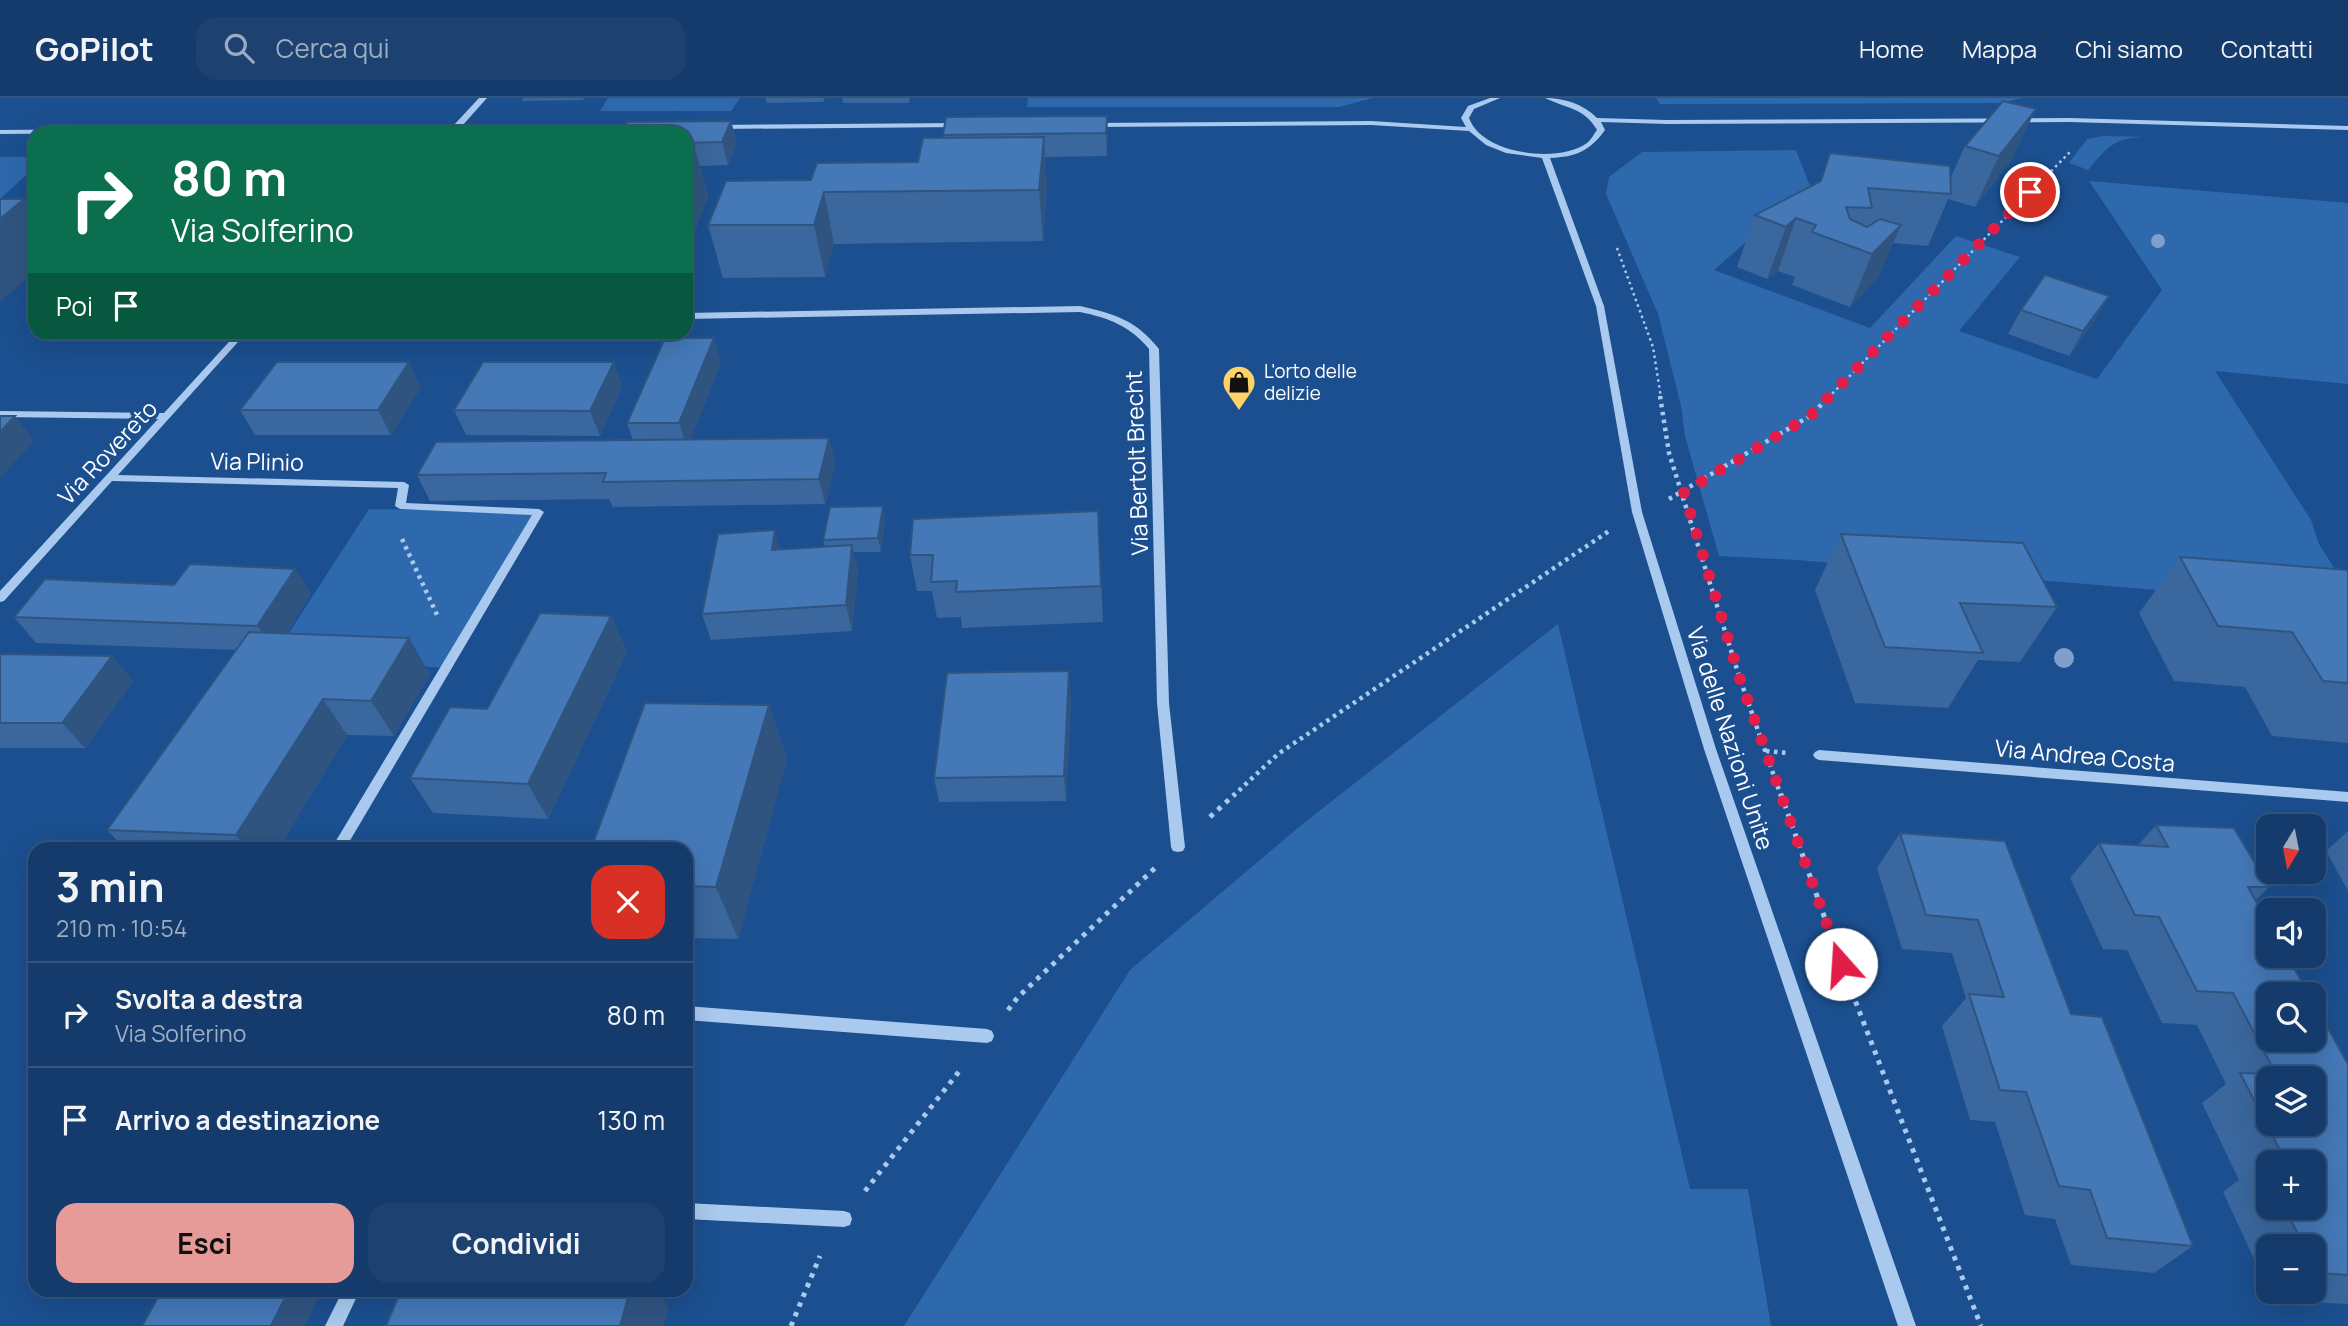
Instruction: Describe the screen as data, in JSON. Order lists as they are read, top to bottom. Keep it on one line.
{"streets":{"street":["Via Rovereto","Via Plinio","Via Bertolt Brecht","Via delle Nazioni Unite","Via Andrea Costa"]},"crossings":[["Via Rovereto","Via Plinio"]],"places":{"shop":["L'orto delle delizie"]},"north":"bottom","page":{"header":"GoPilot","search":"Cerca qui","nav":["Home","Mappa","Chi siamo","Contatti"],"turn":["80 m","Via Solferino"],"then":"Poi","map_buttons":["+","−"],"heading":["3 min","210 m · 10:54"],"list":[{"name":"Svolta a destra","note":"Via Solferino","value":"80 m"},{"name":"Arrivo a destinazione","value":"130 m"}],"buttons":["Esci","Condividi"]}}
